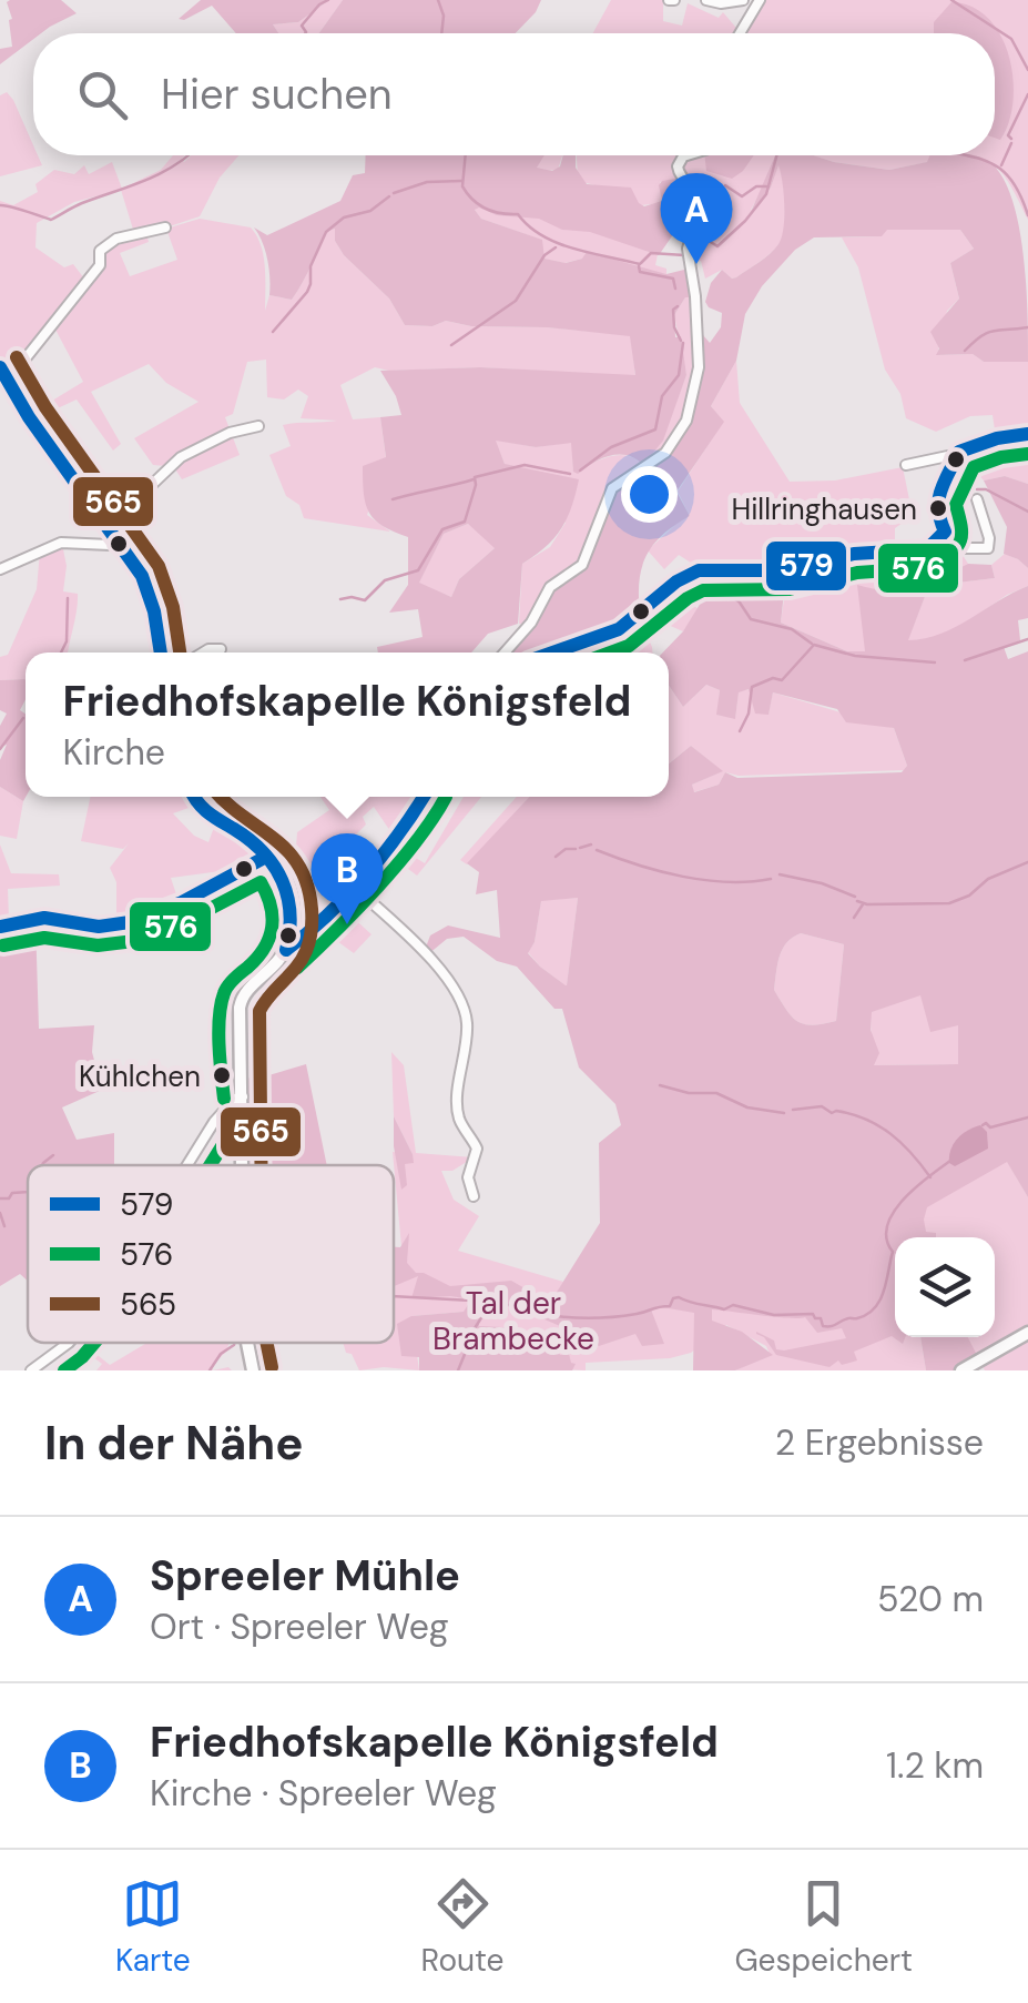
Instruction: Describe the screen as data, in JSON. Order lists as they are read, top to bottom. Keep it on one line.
{"parks":["Tal der Brambecke"],"places":["Hillringhausen","Kühlchen"],"lines":["transit line 565","transit line 579","transit line 576"],"legend":["579","576","565"],"page":{"search":"Hier suchen","pins":["A","B"],"popup":["Friedhofskapelle Königsfeld","Kirche"],"heading":["In der Nähe","2 Ergebnisse"],"list":[{"mark":"A","name":"Spreeler Mühle","note":"Ort · Spreeler Weg","value":"520 m"},{"mark":"B","name":"Friedhofskapelle Königsfeld","note":"Kirche · Spreeler Weg","value":"1.2 km"}],"nav":["Karte","Route","Gespeichert"]}}
